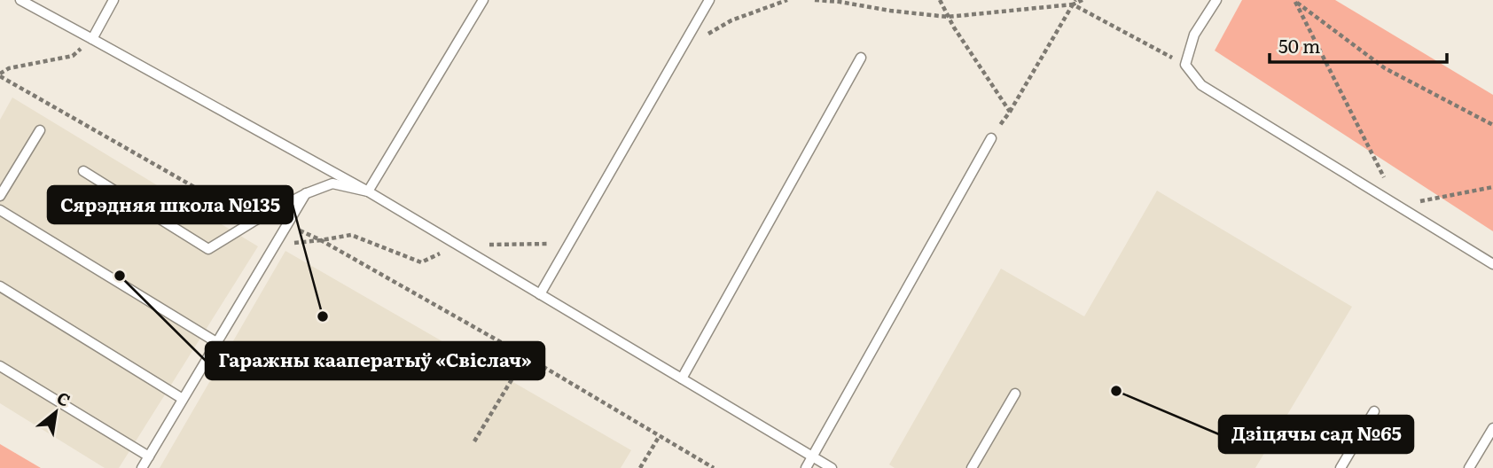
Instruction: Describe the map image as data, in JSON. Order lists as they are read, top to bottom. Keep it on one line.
{"places":["Гаражны кааператыў «Свіслач»","Сярэдняя школа №135","Дзіцячы сад №65"],"scale_bar":"50 m","north":"top right"}
